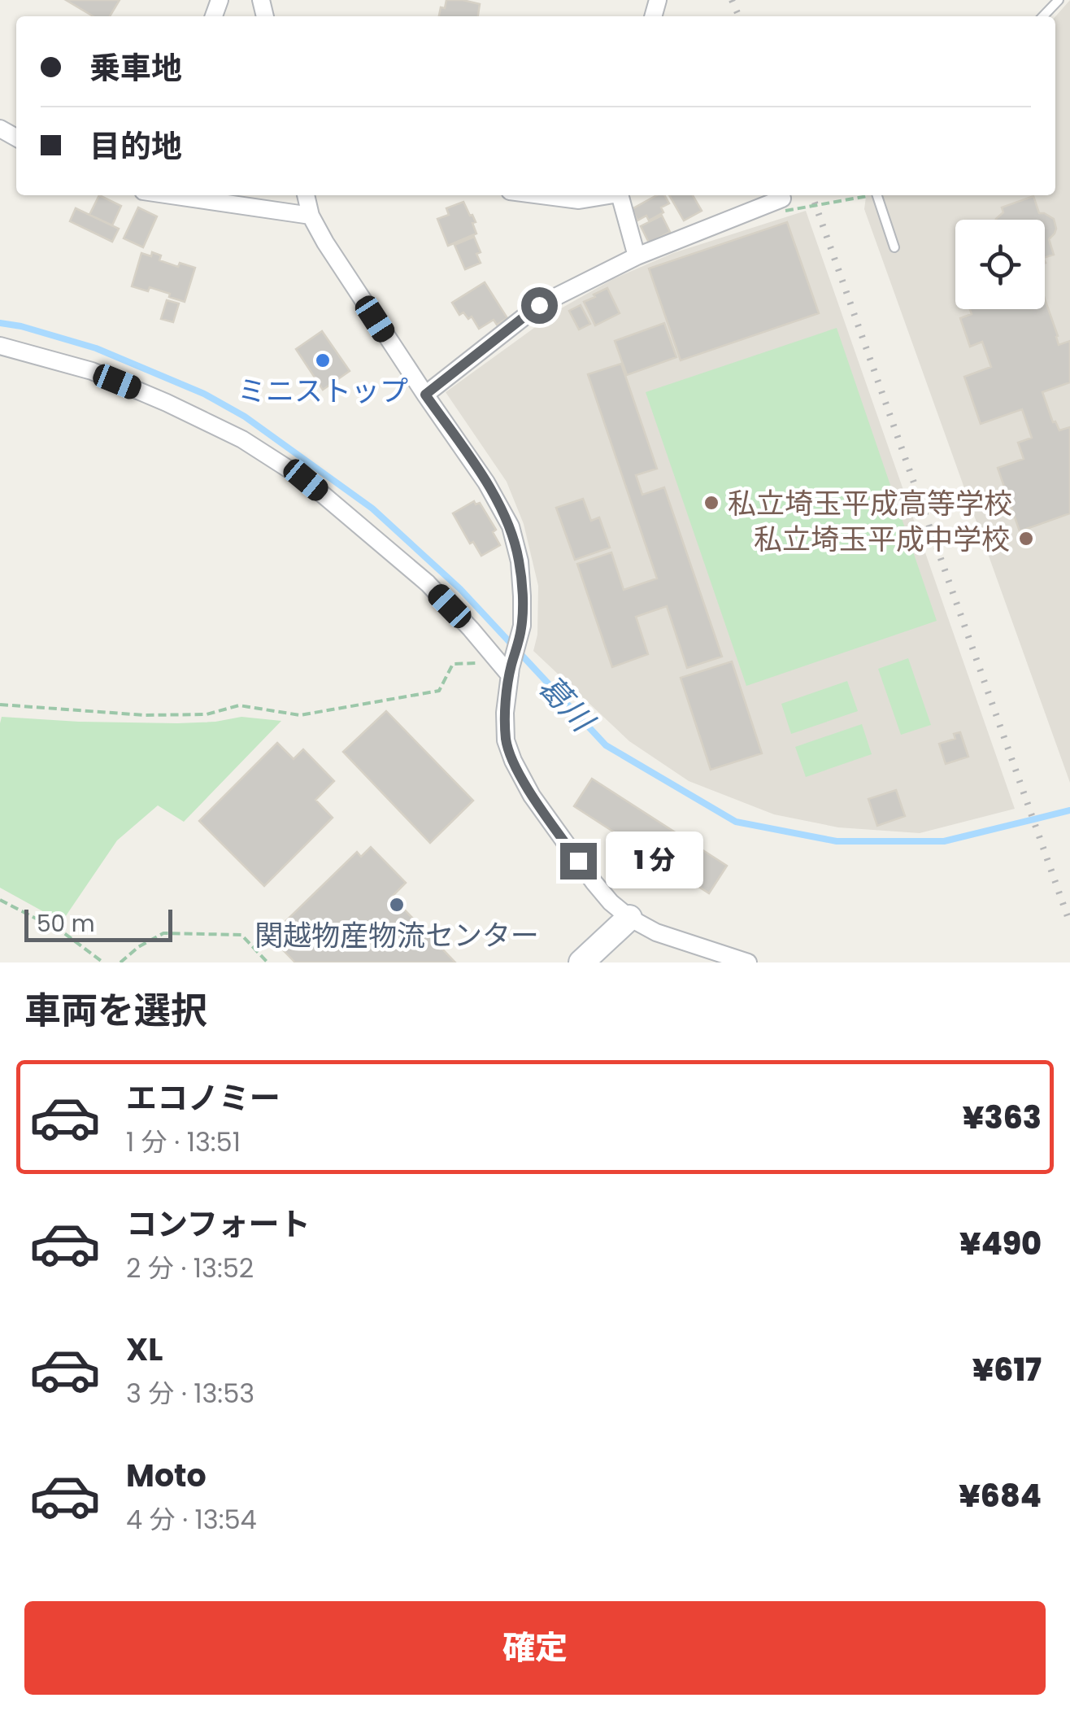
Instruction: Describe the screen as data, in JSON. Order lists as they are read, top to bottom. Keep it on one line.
{"water":["葛川"],"places":["ミニストップ","私立埼玉平成高等学校","私立埼玉平成中学校","関越物産物流センター"],"scale_bar":"50 m","page":{"banner":["乗車地","目的地"],"bubble":"1 分","scale":"50 m","heading":"車両を選択","list":[{"name":"エコノミー","note":"1 分 · 13:51","value":"¥363"},{"name":"コンフォート","note":"2 分 · 13:52","value":"¥490"},{"name":"XL","note":"3 分 · 13:53","value":"¥617"},{"name":"Moto","note":"4 分 · 13:54","value":"¥684"}],"buttons":"確定"}}
